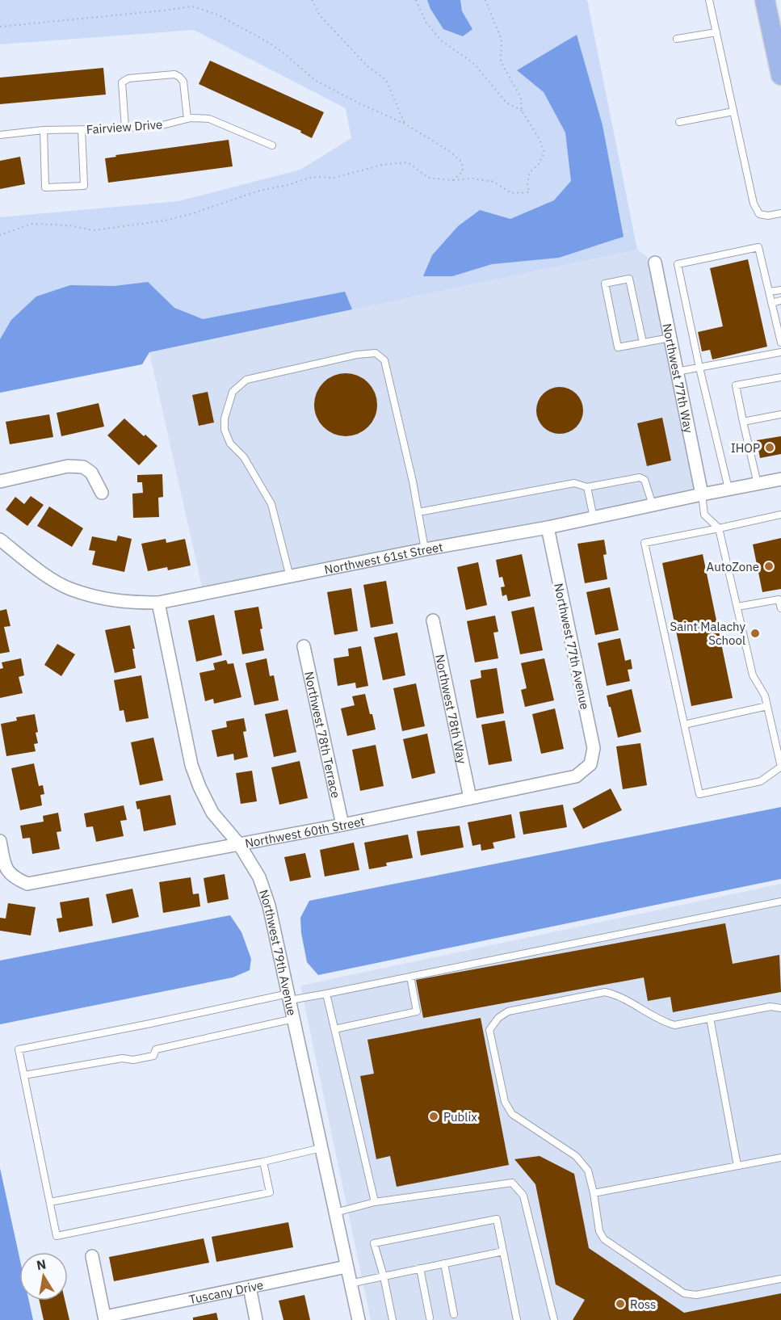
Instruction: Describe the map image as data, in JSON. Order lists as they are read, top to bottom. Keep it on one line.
{"streets":{"street":["Northwest 77th Way","Northwest 61st Street","Northwest 77th Avenue","Northwest 78th Way","Northwest 78th Terrace","Northwest 60th Street","Northwest 79th Avenue","Tuscany Drive"],"lane":["Fairview Drive"]},"crossings":[["Northwest 77th Way","Northwest 61st Street"],["Northwest 61st Street","Northwest 77th Avenue"],["Northwest 61st Street","Northwest 79th Avenue"],["Northwest 77th Avenue","Northwest 60th Street"],["Northwest 78th Way","Northwest 60th Street"],["Northwest 78th Terrace","Northwest 60th Street"],["Northwest 60th Street","Northwest 79th Avenue"],["Northwest 79th Avenue","Tuscany Drive"]],"places":["IHOP","AutoZone","Saint Malachy School","Publix","Ross"],"north":"top"}
